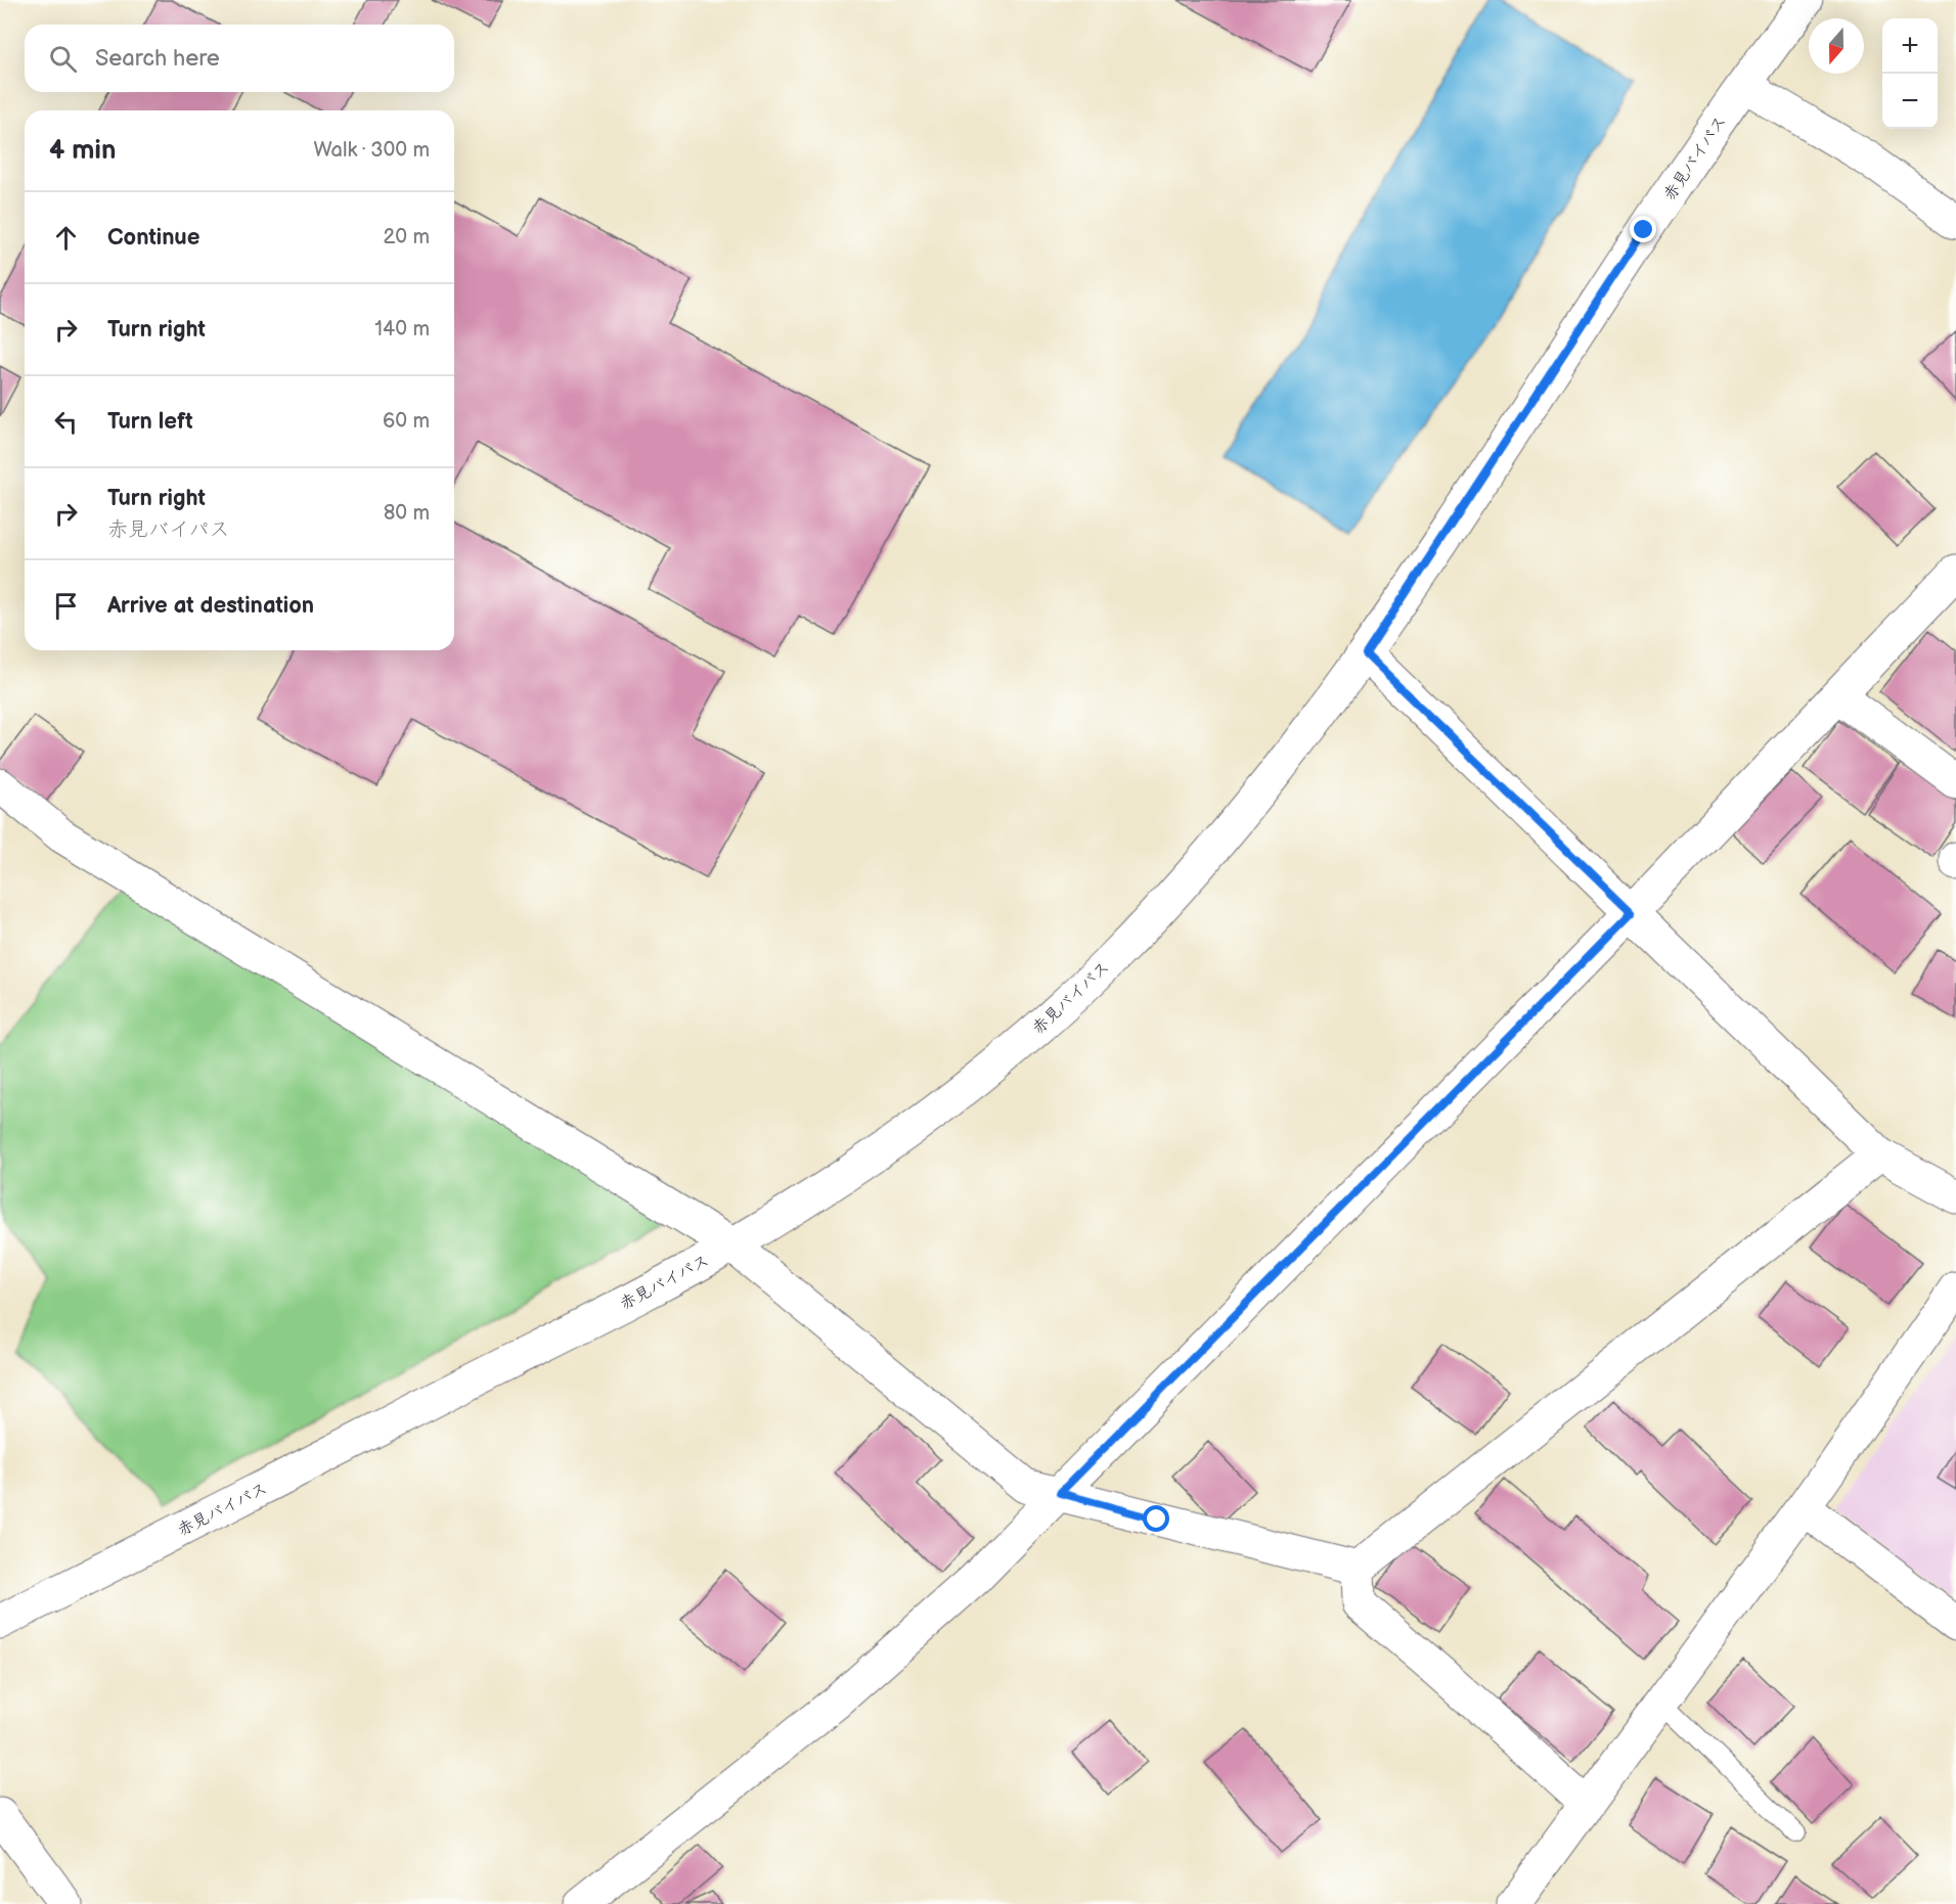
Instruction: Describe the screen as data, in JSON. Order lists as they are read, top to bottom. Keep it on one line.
{"streets":{"street":["赤見バイパス"]},"north":"bottom","page":{"map_buttons":["+","−"],"search":"Search here","heading":["4 min","Walk · 300 m"],"list":[["Continue","20 m"],["Turn right","140 m"],["Turn left","60 m"],["Turn right","赤見バイパス","80 m"],"Arrive at destination"]}}
